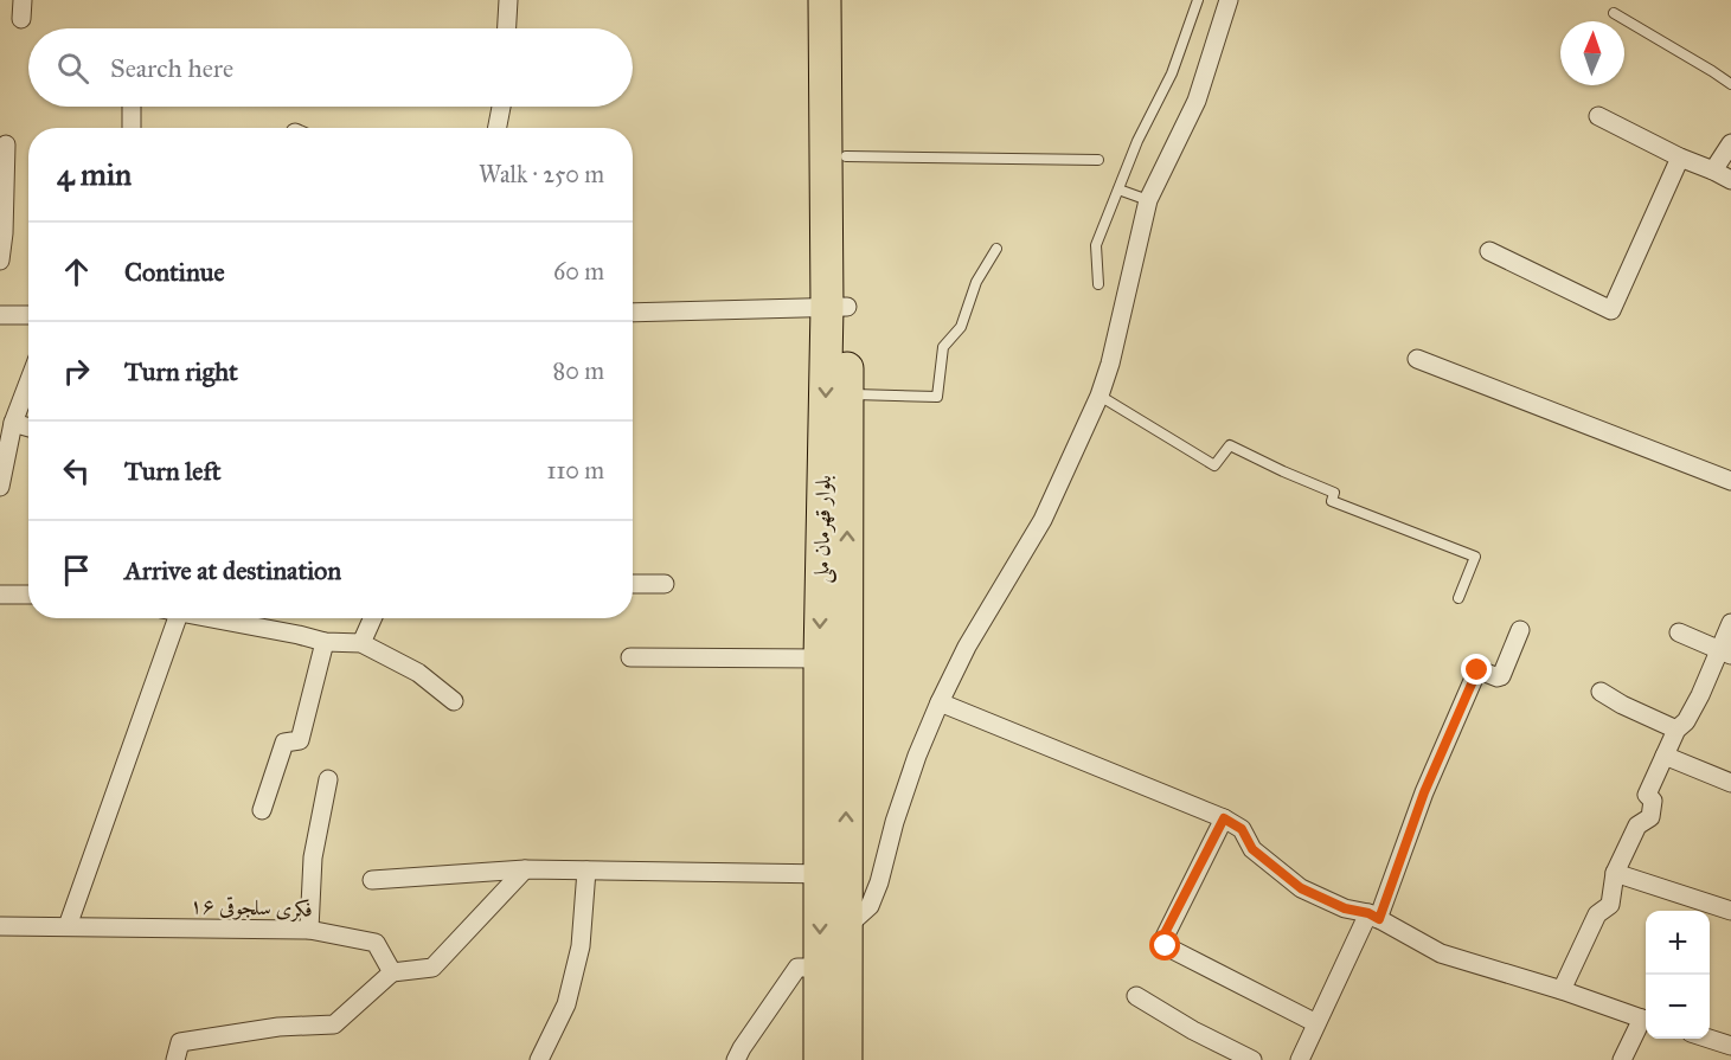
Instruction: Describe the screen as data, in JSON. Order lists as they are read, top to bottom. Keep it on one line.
{"streets":{"highway":["بلوار قهرمان ملی"],"street":["فکری سلجوقی ۱۶"]},"north":"top","page":{"search":"Search here","heading":["4 min","Walk · 250 m"],"list":[["Continue","60 m"],["Turn right","80 m"],["Turn left","110 m"],"Arrive at destination"],"map_buttons":["+","−"]}}
